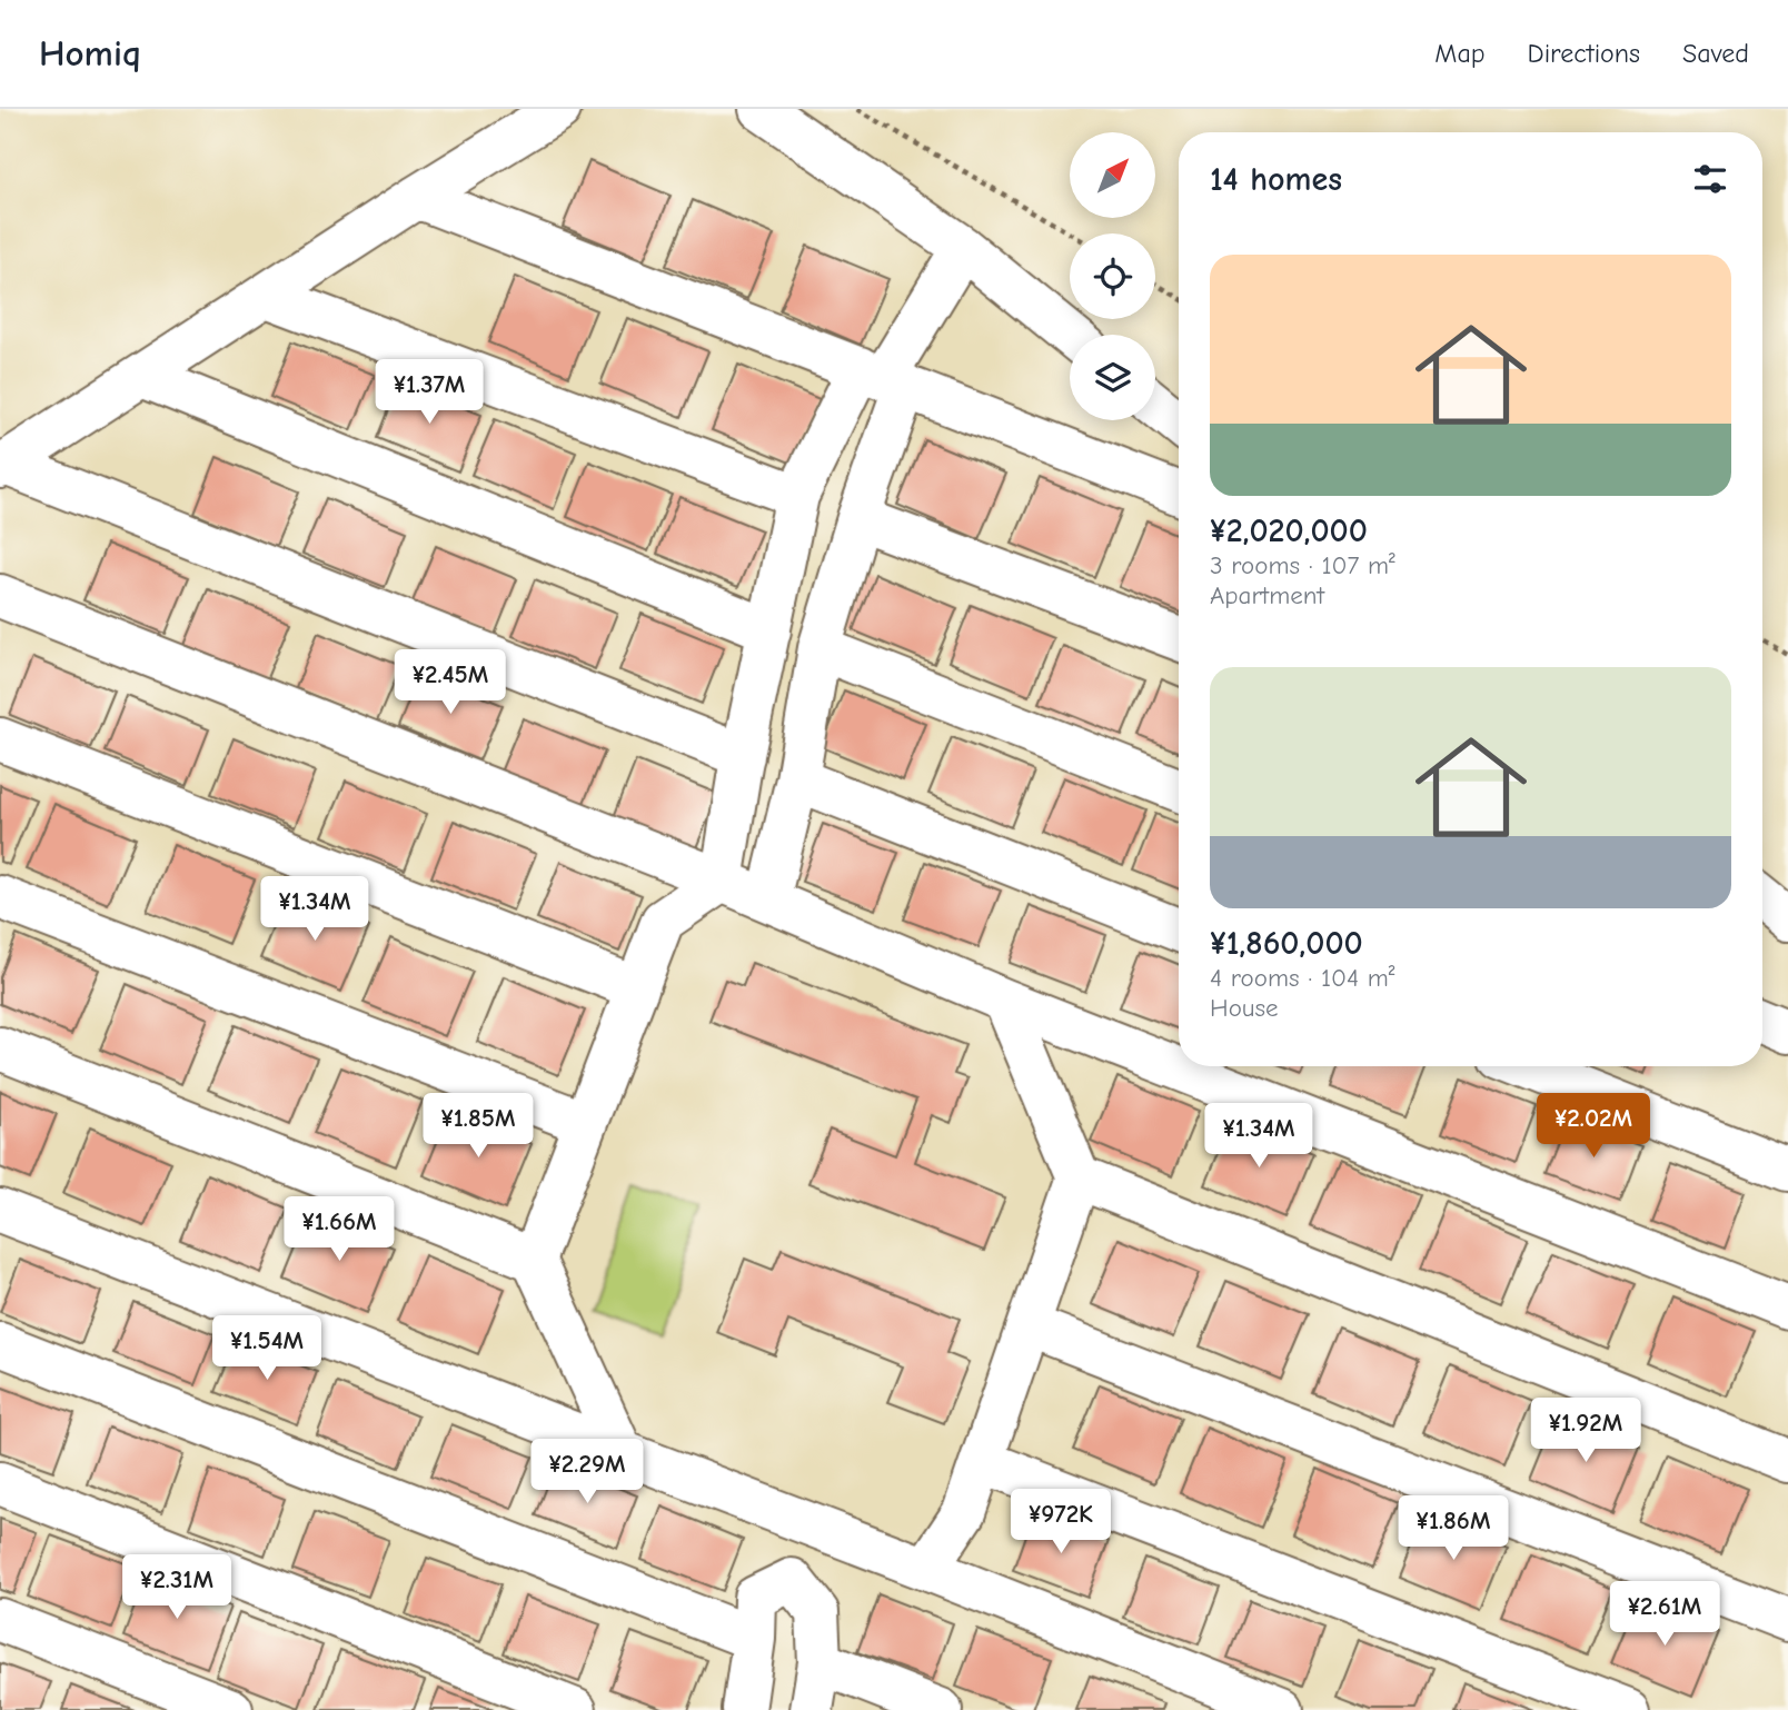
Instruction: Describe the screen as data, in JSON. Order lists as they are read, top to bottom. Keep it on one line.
{"north":"top right","page":{"header":"Homiq","nav":["Map","Directions","Saved"],"heading":"14 homes","list":[{"name":"¥2,020,000","note":"3 rooms · 107 m² · Apartment"},{"name":"¥1,860,000","note":"4 rooms · 104 m² · House"}],"price":["¥1.37M","¥2.45M","¥1.34M","¥1.85M","¥2.02M","¥1.34M","¥1.66M","¥1.54M","¥1.92M","¥2.29M","¥972K","¥1.86M","¥2.31M","¥2.61M"]}}
